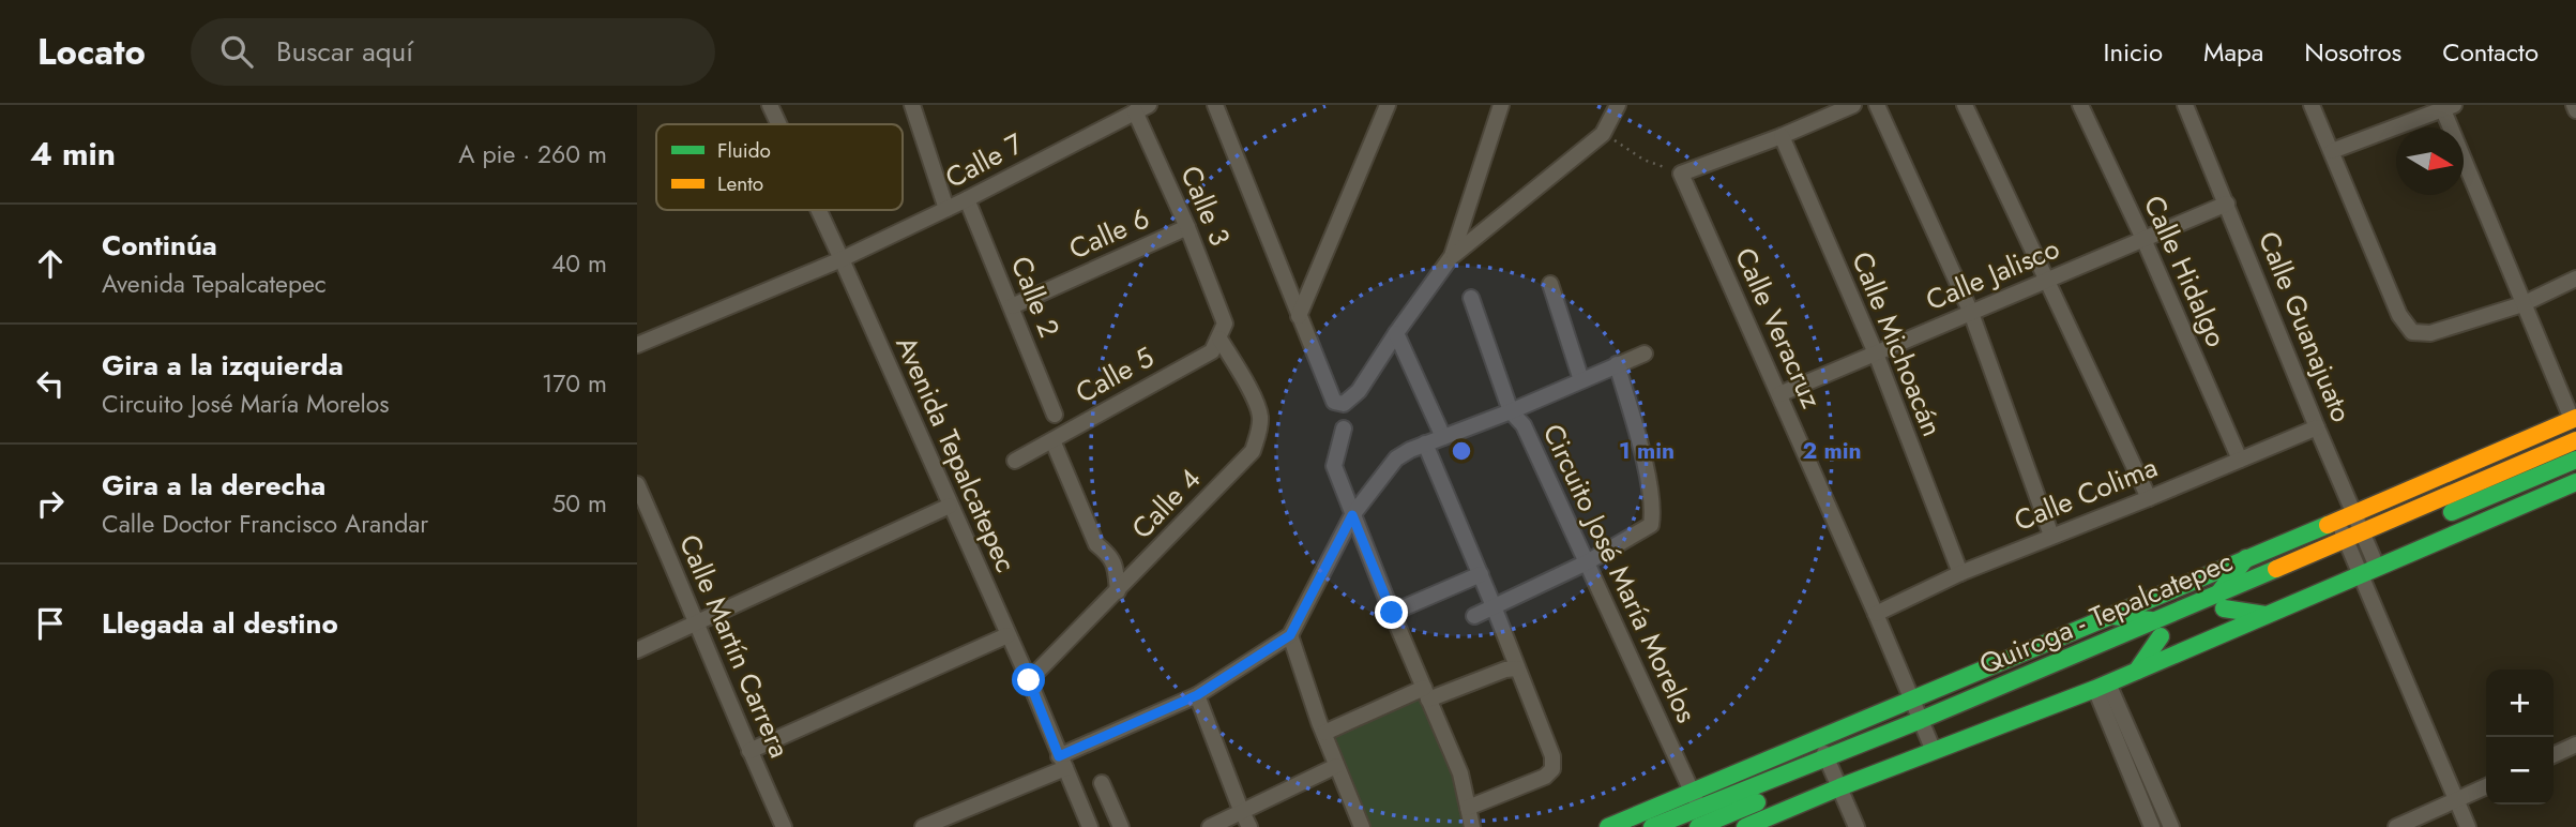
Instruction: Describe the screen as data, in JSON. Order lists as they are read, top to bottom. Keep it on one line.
{"streets":{"street":["Calle 7","Calle 3","Calle 6","Calle Hidalgo","Calle Jalisco","Calle 2","Calle Guanajuato","Calle Veracruz","Calle Michoacán","Calle 5","Avenida Tepalcatepec","Calle Colima","Calle 4","Circuito José María Morelos","Quiroga - Tepalcatepec","Calle Martín Carrera"]},"crossings":[["Calle 7","Calle 3"],["Calle 7","Calle 2"],["Calle 7","Avenida Tepalcatepec"],["Calle 3","Calle 6"],["Calle 3","Calle 5"],["Calle 3","Calle 4"],["Calle 6","Calle 2"],["Calle Hidalgo","Calle Jalisco"],["Calle Hidalgo","Calle Colima"],["Calle Jalisco","Calle Guanajuato"],["Calle Jalisco","Calle Veracruz"],["Calle Jalisco","Calle Michoacán"],["Calle Guanajuato","Calle Colima"],["Calle Guanajuato","Quiroga - Tepalcatepec"],["Calle Veracruz","Calle Colima"],["Calle Veracruz","Quiroga - Tepalcatepec"],["Calle Michoacán","Calle Colima"],["Calle 5","Calle 4"],["Avenida Tepalcatepec","Calle 4"],["Avenida Tepalcatepec","Circuito José María Morelos"],["Circuito José María Morelos","Quiroga - Tepalcatepec"]],"legend":["Fluido","Lento"],"north":"right","page":{"header":"Locato","search":"Buscar aquí","nav":["Inicio","Mapa","Nosotros","Contacto"],"heading":["4 min","A pie · 260 m"],"list":[["Continúa","Avenida Tepalcatepec","40 m"],["Gira a la izquierda","Circuito José María Morelos","170 m"],["Gira a la derecha","Calle Doctor Francisco Arandar","50 m"],"Llegada al destino"],"map_buttons":["+","−"]},"rings":["1 min","2 min"]}
